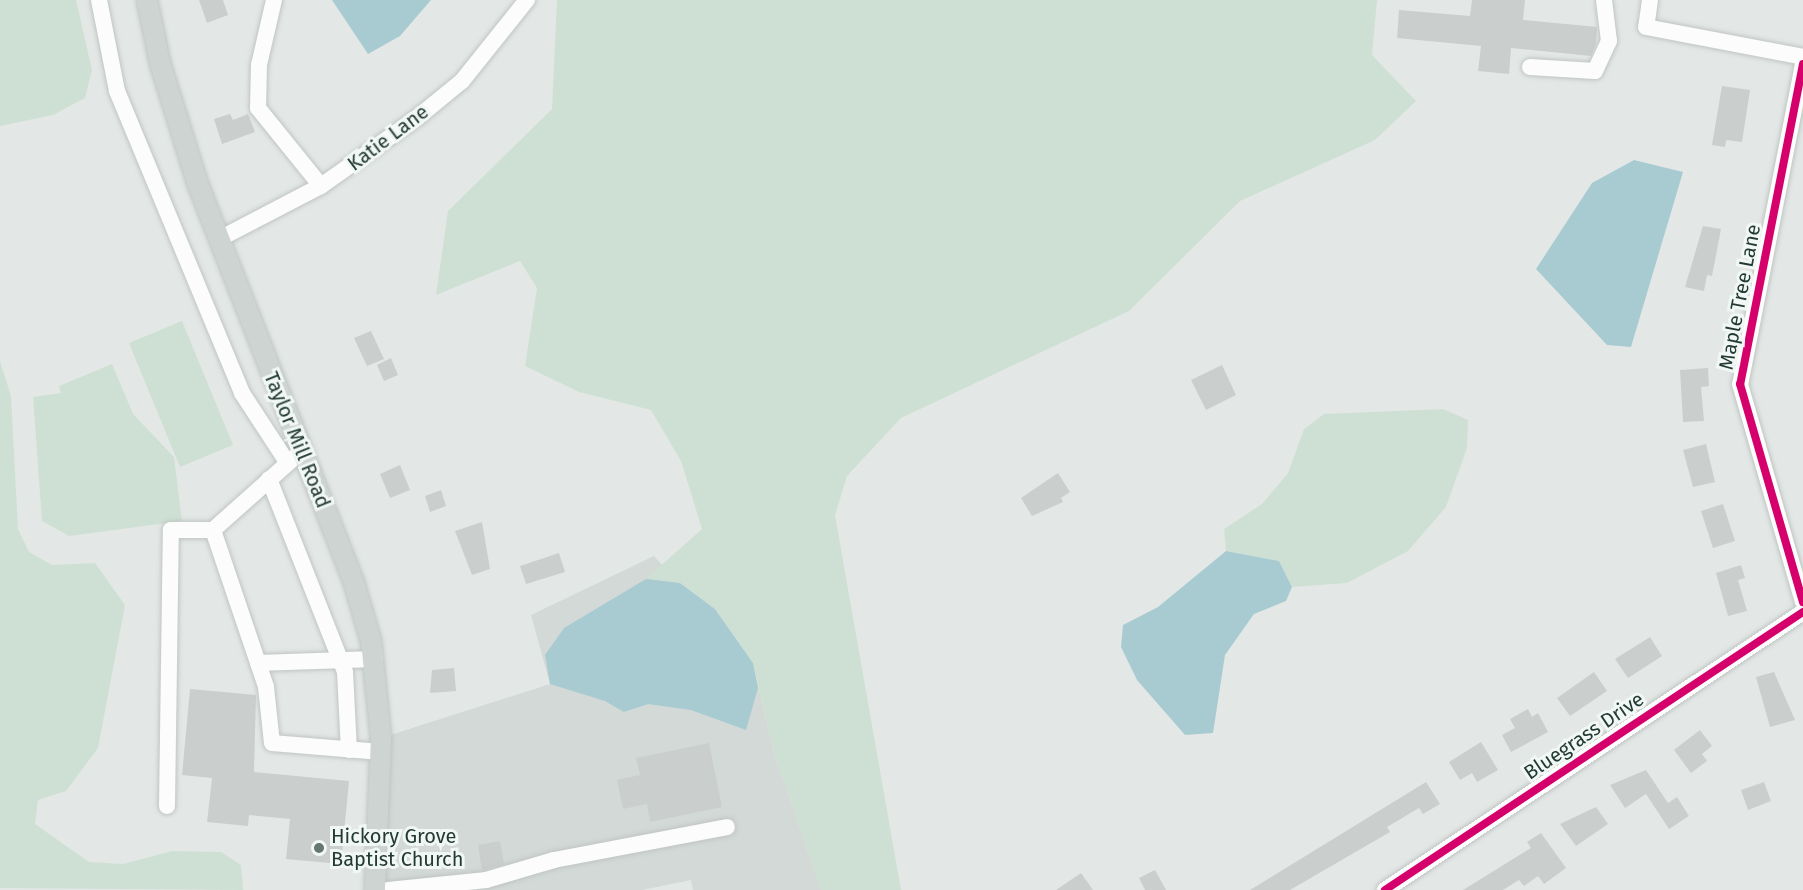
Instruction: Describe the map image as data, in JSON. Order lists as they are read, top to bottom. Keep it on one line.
{"streets":{"main road":["Taylor Mill Road"],"street":["Katie Lane","Maple Tree Lane","Bluegrass Drive"]},"crossings":[["Katie Lane","Taylor Mill Road"]],"places":["Hickory Grove Baptist Church"]}
